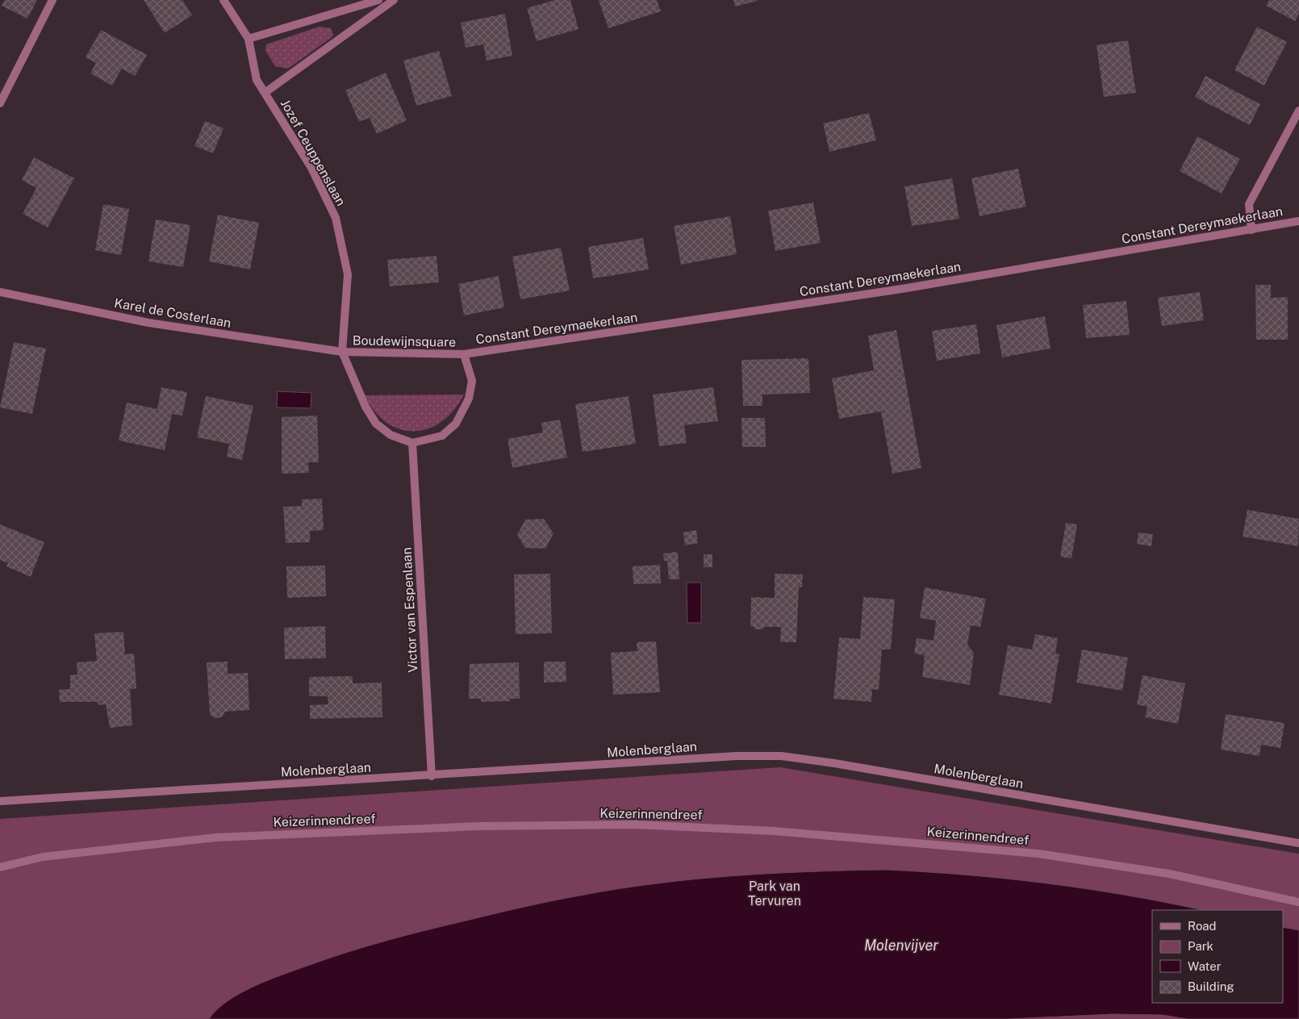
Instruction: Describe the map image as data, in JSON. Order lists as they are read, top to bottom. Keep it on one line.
{"streets":{"street":["Jozef Ceuppenslaan","Constant Dereymaekerlaan","Karel de Costerlaan","Boudewijnsquare","Victor van Espenlaan","Molenberglaan","Keizerinnendreef"]},"crossings":[["Jozef Ceuppenslaan","Karel de Costerlaan"],["Jozef Ceuppenslaan","Boudewijnsquare"],["Constant Dereymaekerlaan","Boudewijnsquare"],["Karel de Costerlaan","Boudewijnsquare"],["Boudewijnsquare","Victor van Espenlaan"],["Victor van Espenlaan","Molenberglaan"]],"water":["Molenvijver"],"parks":["Park van Tervuren"],"legend":["Road","Park","Water","Building"]}
